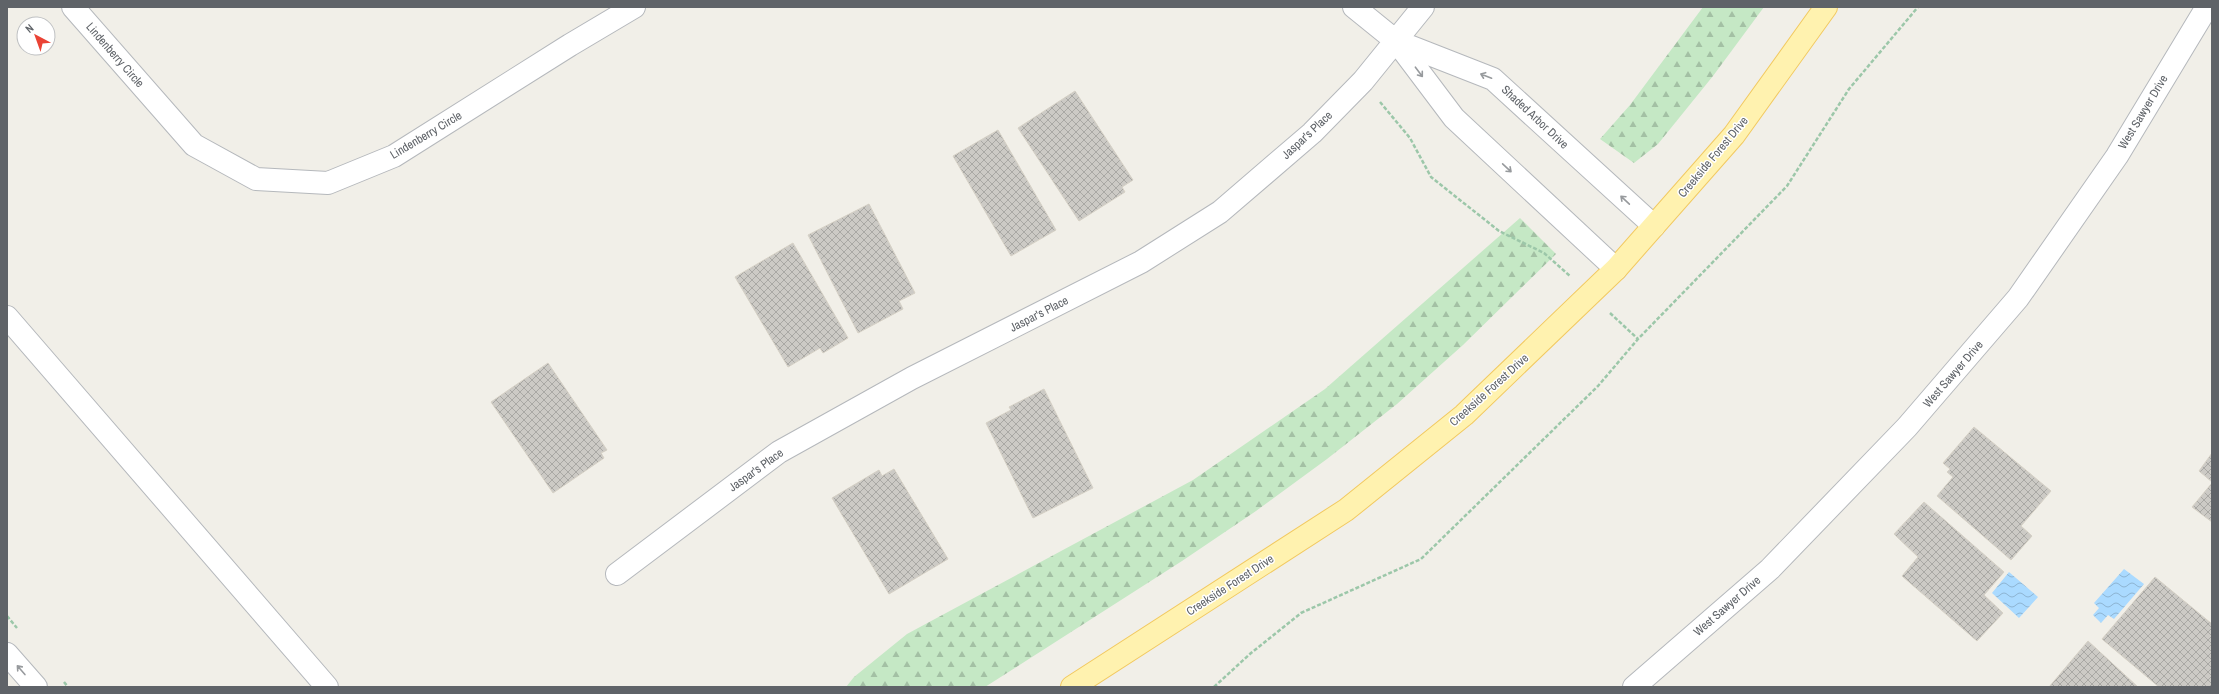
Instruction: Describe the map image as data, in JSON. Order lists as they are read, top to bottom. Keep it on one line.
{"streets":{"main road":["Creekside Forest Drive"],"street":["Lindenberry Circle","West Sawyer Drive","Shaded Arbor Drive","Jaspar's Place"]},"crossings":[["Shaded Arbor Drive","Jaspar's Place"],["Shaded Arbor Drive","Creekside Forest Drive"]],"north":"top left"}
